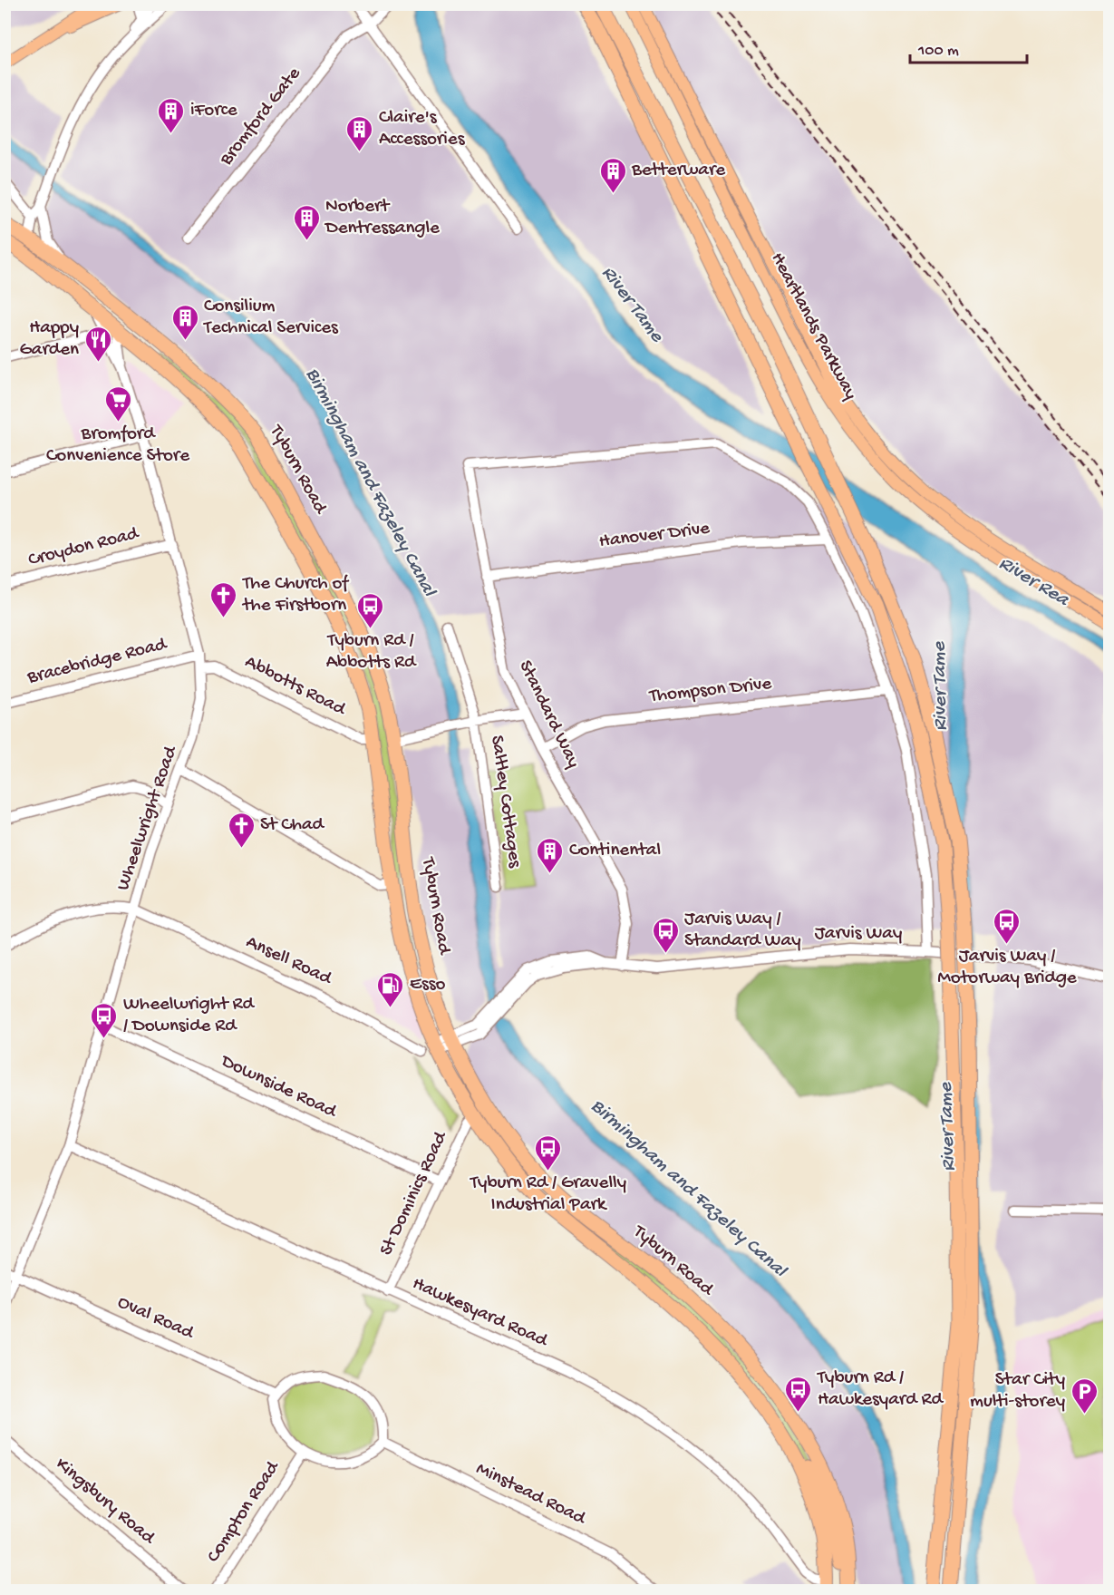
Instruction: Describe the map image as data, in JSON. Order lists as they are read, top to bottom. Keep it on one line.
{"streets":{"highway":["Tyburn Road"],"main road":["Heartlands Parkway"],"street":["Bromford Gate","Hanover Drive","Croydon Road","Bracebridge Road","Abbotts Road","Thompson Drive","Standard Way","Saltley Cottages","Wheelwright Road","Jarvis Way","Ansell Road","Downside Road","St Dominics Road","Hawkesyard Road","Oval Road","Minstead Road","Kingsbury Road","Compton Road"]},"crossings":[["Tyburn Road","Abbotts Road"],["Tyburn Road","Saltley Cottages"],["Tyburn Road","Wheelwright Road"],["Tyburn Road","Jarvis Way"],["Tyburn Road","St Dominics Road"],["Tyburn Road","Hawkesyard Road"],["Hanover Drive","Standard Way"],["Croydon Road","Wheelwright Road"],["Bracebridge Road","Wheelwright Road"],["Abbotts Road","Wheelwright Road"],["Thompson Drive","Standard Way"],["Standard Way","Jarvis Way"],["Wheelwright Road","Ansell Road"],["Wheelwright Road","Downside Road"],["Wheelwright Road","Hawkesyard Road"],["Wheelwright Road","Oval Road"],["Downside Road","St Dominics Road"],["St Dominics Road","Hawkesyard Road"],["Oval Road","Minstead Road"],["Oval Road","Compton Road"],["Minstead Road","Compton Road"]],"water":["River Tame","Birmingham and Fazeley Canal","River Rea"],"places":{"building":["iForce","Claire's Accessories","Betterware","Norbert Dentressangle","Consilium Technical Services","Continental"],"restaurant":["Happy Garden"],"supermarket":["Bromford Convenience Store"],"church":["The Church of the Firstborn","St Chad"],"bus stop":["Tyburn Rd / Abbotts Rd","Jarvis Way / Motorway Bridge","Jarvis Way / Standard Way","Wheelwright Rd / Downside Rd","Tyburn Rd / Gravelly Industrial Park","Tyburn Rd / Hawkesyard Rd"],"fuel station":["Esso"],"parking":["Star City multi-storey"]},"scale_bar":"100 m"}
